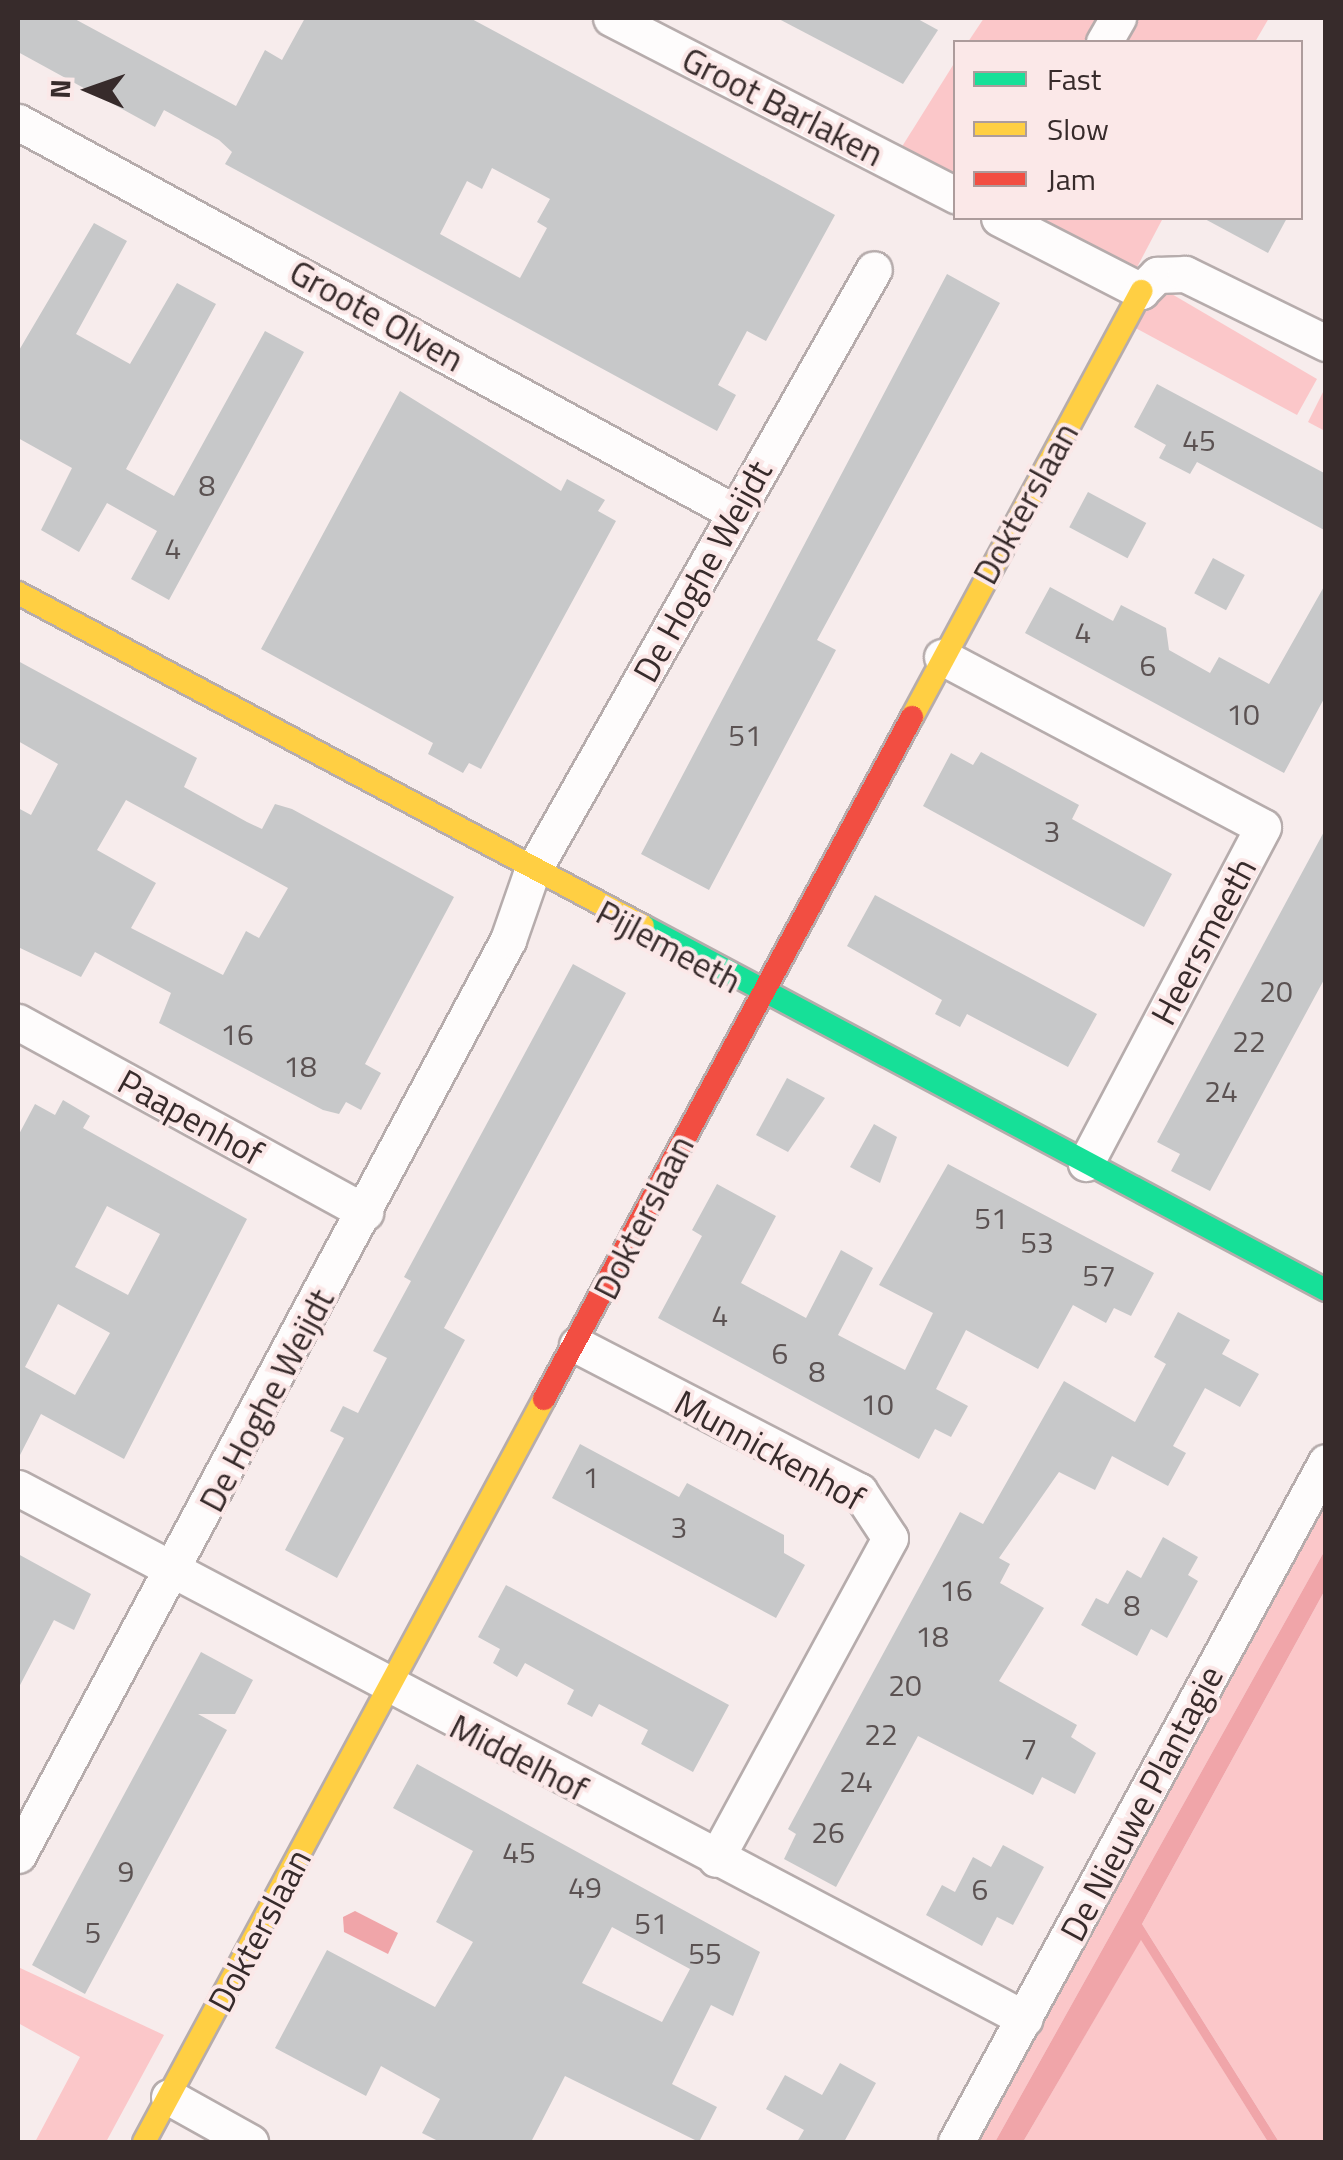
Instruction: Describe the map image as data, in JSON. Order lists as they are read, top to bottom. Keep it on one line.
{"streets":{"street":["Groot Barlaken","Groote Olven","Dokterslaan","De Hoghe Weijdt","Heersmeeth","Pijlemeeth","Paapenhof","Munnickenhof","Middelhof","De Nieuwe Plantagie"]},"crossings":[["Groote Olven","De Hoghe Weijdt"],["Dokterslaan","Heersmeeth"],["Dokterslaan","Pijlemeeth"],["Dokterslaan","Munnickenhof"],["Dokterslaan","Middelhof"],["De Hoghe Weijdt","Pijlemeeth"],["De Hoghe Weijdt","Paapenhof"],["De Hoghe Weijdt","Middelhof"],["Heersmeeth","Pijlemeeth"],["Munnickenhof","Middelhof"],["Middelhof","De Nieuwe Plantagie"]],"house_numbers":["45","8","4","4","6","10","51","3","20","16","22","18","24","51","53","57","4","6","8","10","1","3","16","8","18","20","22","7","24","26","45","9","49","6","51","5","55"],"legend":["Fast","Slow","Jam"],"north":"left"}
